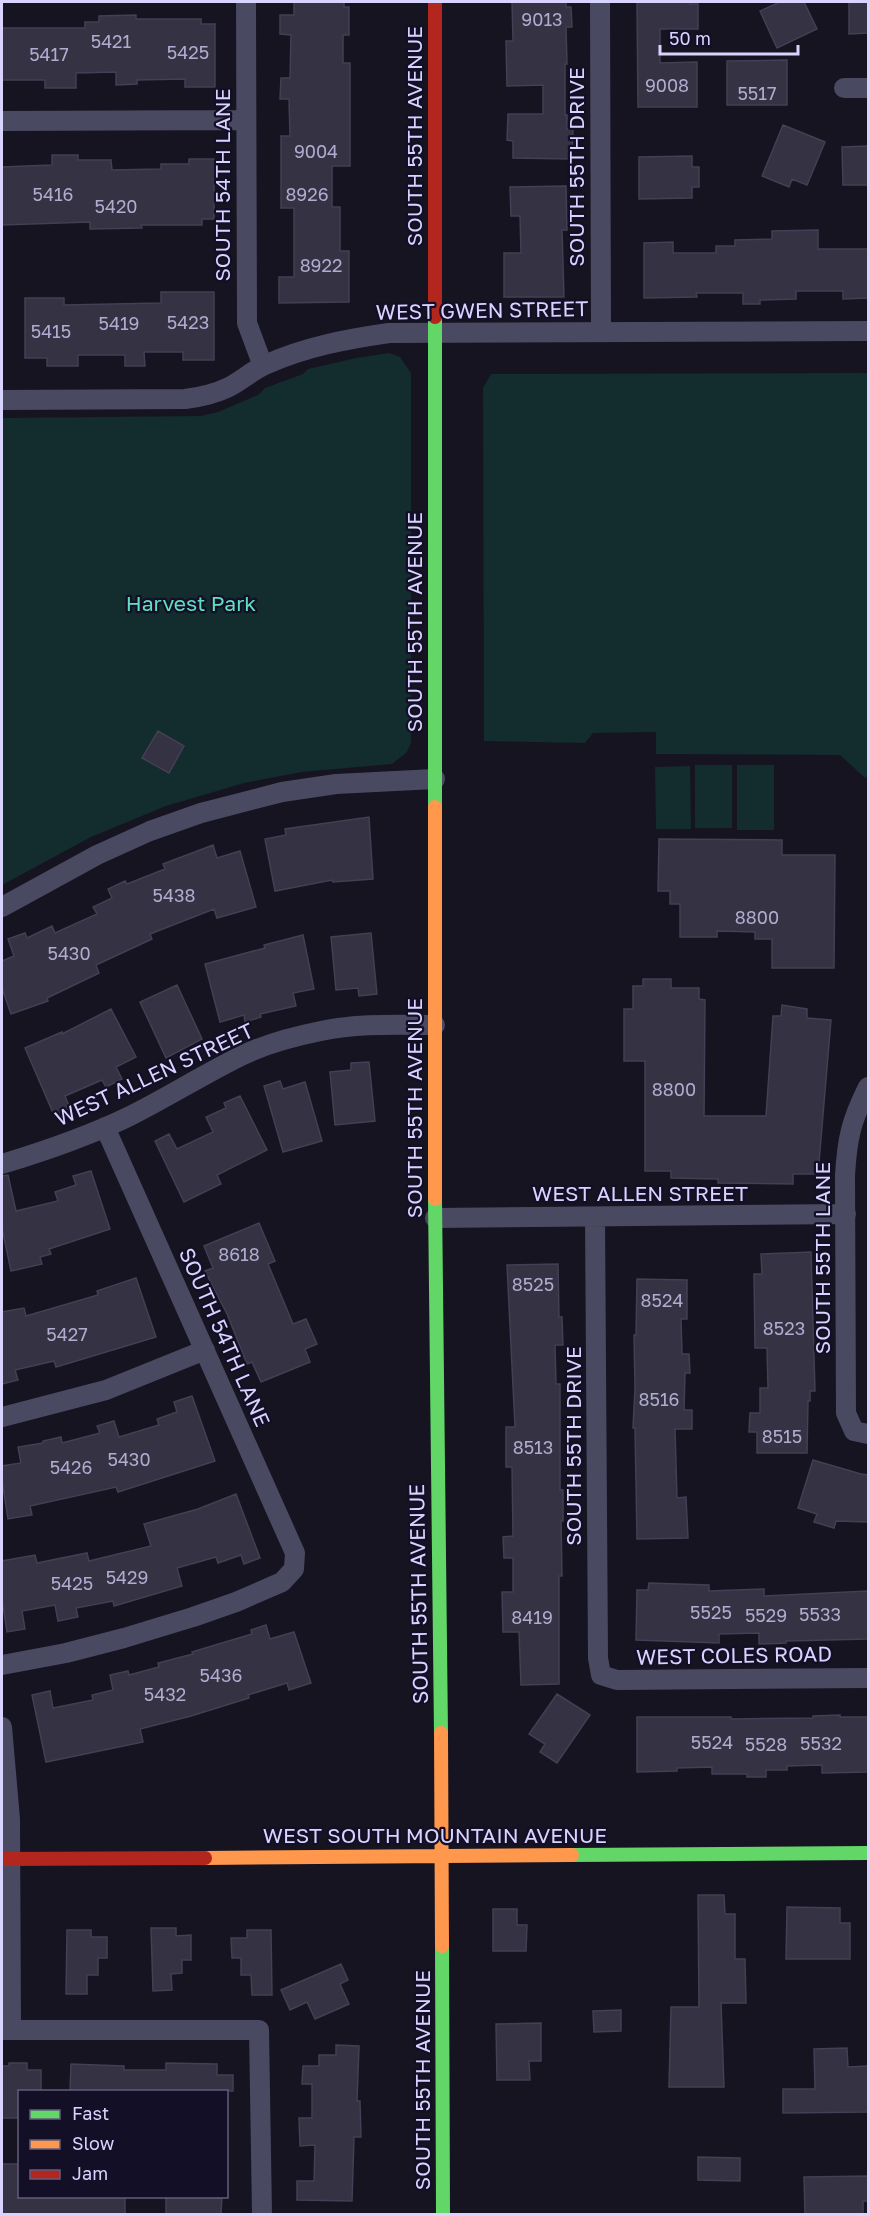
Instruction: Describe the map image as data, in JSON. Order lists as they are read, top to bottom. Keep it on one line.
{"streets":{"street":["SOUTH 55TH AVENUE","SOUTH 55TH DRIVE","SOUTH 54TH LANE","WEST GWEN STREET","WEST ALLEN STREET","SOUTH 55TH LANE","WEST COLES ROAD","WEST SOUTH MOUNTAIN AVENUE"]},"crossings":[["SOUTH 55TH AVENUE","WEST GWEN STREET"],["SOUTH 55TH AVENUE","WEST ALLEN STREET"],["SOUTH 55TH AVENUE","WEST SOUTH MOUNTAIN AVENUE"],["SOUTH 55TH DRIVE","WEST GWEN STREET"],["SOUTH 55TH DRIVE","WEST ALLEN STREET"],["SOUTH 55TH DRIVE","WEST COLES ROAD"],["SOUTH 54TH LANE","WEST GWEN STREET"],["SOUTH 54TH LANE","WEST ALLEN STREET"],["WEST ALLEN STREET","SOUTH 55TH LANE"]],"parks":["Harvest Park"],"house_numbers":["9013","5421","5425","5417","9008","5517","9004","5416","8926","5420","8922","5423","5419","5415","5438","8800","5430","8800","8618","8525","8524","8523","5427","8516","8515","8513","5430","5426","5429","5425","5525","5533","5529","8419","5436","5432","5524","5532","5528"],"legend":["Fast","Slow","Jam"],"scale_bar":"50 m"}
